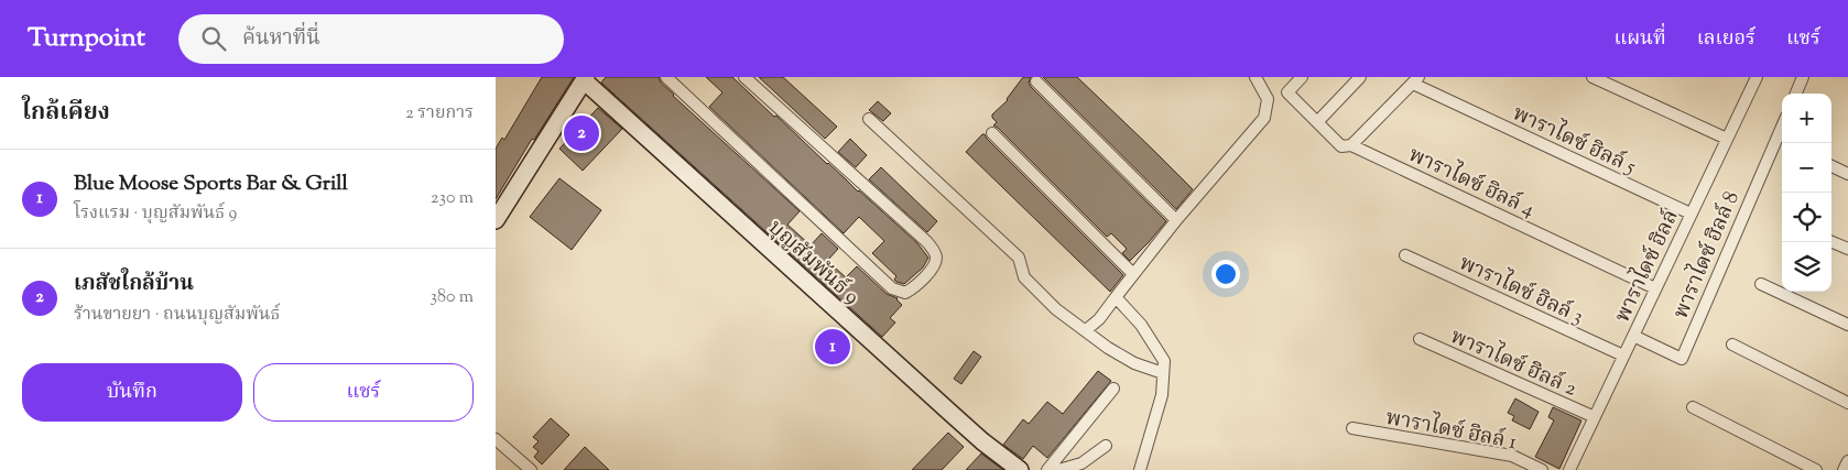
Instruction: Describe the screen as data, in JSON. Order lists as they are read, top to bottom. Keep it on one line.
{"streets":{"street":["พาราไดซ์ ฮิลล์ 5","พาราไดซ์ ฮิลล์ 4","พาราไดซ์ ฮิลล์ 8","บุญสัมพันธ์ 9","พาราไดซ์ ฮิลล์","พาราไดซ์ ฮิลล์ 3","พาราไดซ์ ฮิลล์ 2","พาราไดซ์ ฮิลล์ 1"]},"crossings":[["พาราไดซ์ ฮิลล์ 5","พาราไดซ์ ฮิลล์"],["พาราไดซ์ ฮิลล์ 4","พาราไดซ์ ฮิลล์"],["พาราไดซ์ ฮิลล์ 8","พาราไดซ์ ฮิลล์"],["พาราไดซ์ ฮิลล์","พาราไดซ์ ฮิลล์ 3"],["พาราไดซ์ ฮิลล์","พาราไดซ์ ฮิลล์ 2"]],"page":{"header":"Turnpoint","search":"ค้นหาที่นี่","nav":["แผนที่","เลเยอร์","แชร์"],"heading":["ใกล้เคียง","2 รายการ"],"map_buttons":["+","−"],"pins":["2","1"],"list":[{"mark":"1","name":"Blue Moose Sports Bar & Grill","note":"โรงแรม · บุญสัมพันธ์ 9","value":"230 m"},{"mark":"2","name":"เภสัชใกล้บ้าน","note":"ร้านขายยา · ถนนบุญสัมพันธ์","value":"380 m"}],"buttons":["บันทึก","แชร์"]}}
